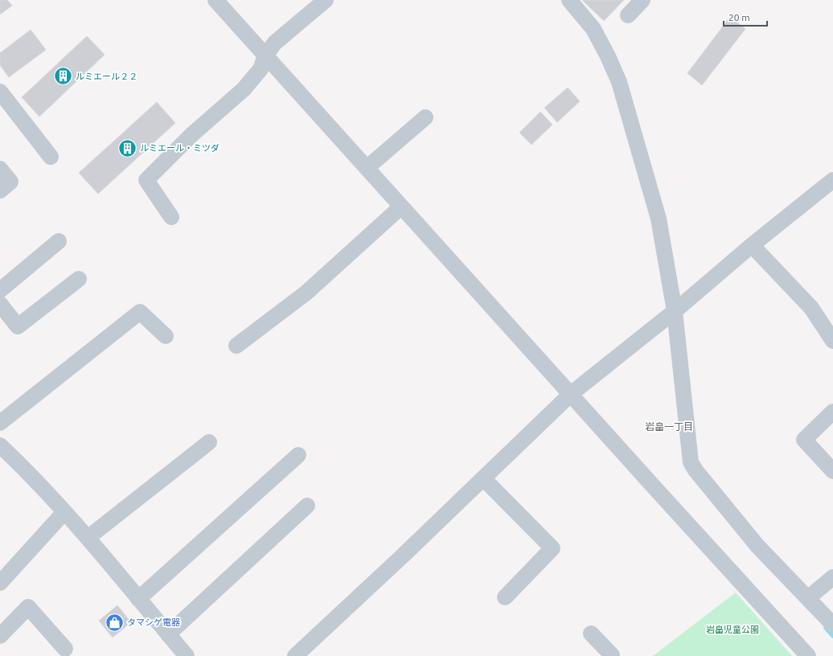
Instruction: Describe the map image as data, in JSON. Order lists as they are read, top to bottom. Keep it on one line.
{"districts":["岩畠一丁目"],"parks":["岩畠児童公園"],"places":{"building":["ルミエール２２","ルミエール・ミツダ"],"shop":["タマシゲ電器"]},"scale_bar":"20 m"}
